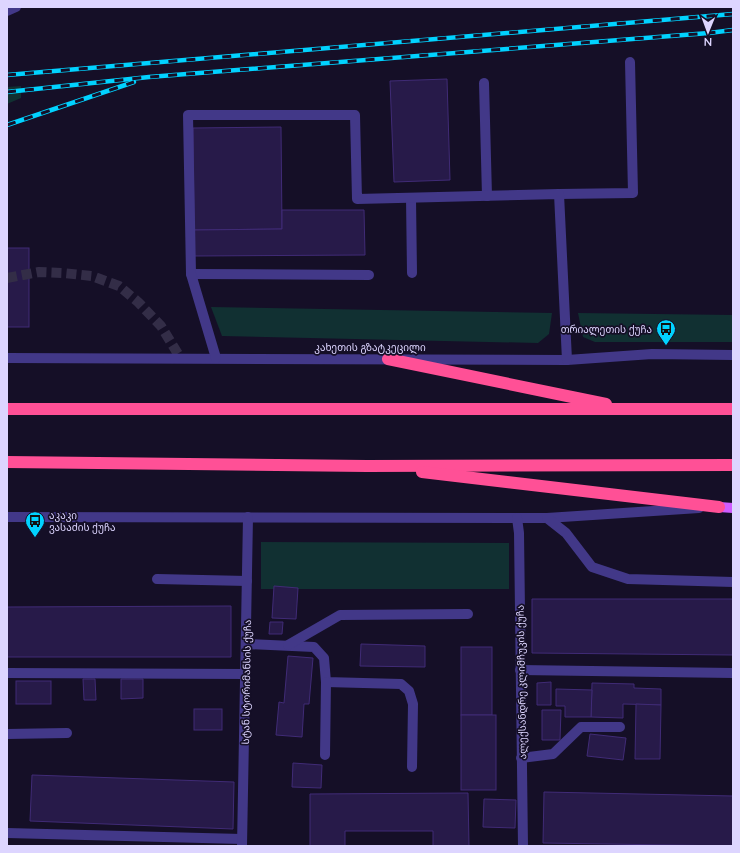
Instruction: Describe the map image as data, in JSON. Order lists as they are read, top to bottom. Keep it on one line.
{"streets":{"street":["კახეთის გზატკეცილი","სტან სტორიმანსის ქუჩა","ალექსანდრე კლიმჩუკის ქუჩა"]},"places":{"bus stop":["თრიალეთის ქუჩა","აკაკი ვასაძის ქუჩა"]},"north":"bottom"}
